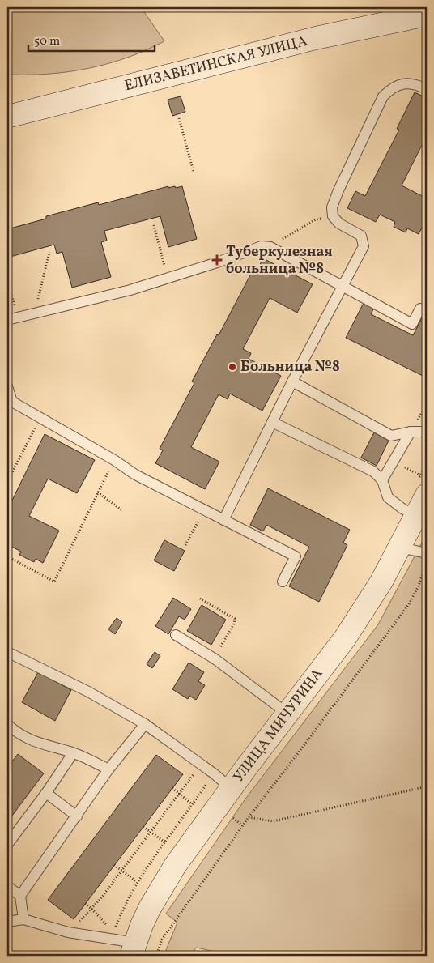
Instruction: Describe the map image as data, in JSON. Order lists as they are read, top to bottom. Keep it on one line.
{"streets":{"main road":["ЕЛИЗАВЕТИНСКАЯ УЛИЦА","УЛИЦА МИЧУРИНА"]},"places":{"health":["Туберкулезная больница №8"],"other":["Больница №8"]},"scale_bar":"50 m"}
